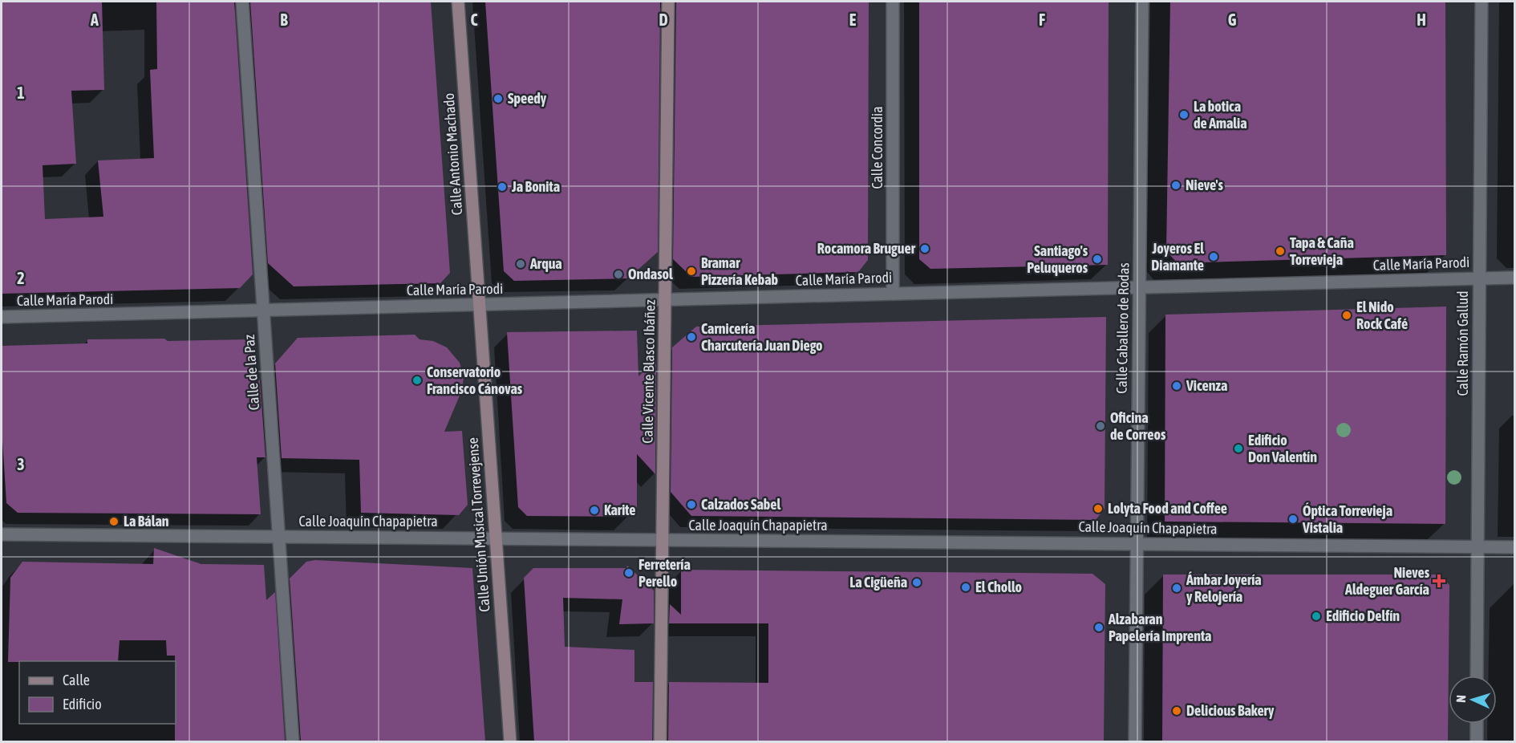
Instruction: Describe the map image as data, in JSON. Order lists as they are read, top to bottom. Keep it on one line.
{"streets":{"street":["Calle Concordia","Calle Antonio Machado","Calle María Parodi","Calle Caballero de Rodas","Calle Ramón Gallud","Calle Vicente Blasco Ibáñez","Calle de la Paz","Calle Joaquín Chapapietra","Calle Unión Musical Torrevejense"]},"crossings":[["Calle Concordia","Calle María Parodi"],["Calle Antonio Machado","Calle María Parodi"],["Calle Antonio Machado","Calle Unión Musical Torrevejense"],["Calle María Parodi","Calle Caballero de Rodas"],["Calle María Parodi","Calle Ramón Gallud"],["Calle María Parodi","Calle Vicente Blasco Ibáñez"],["Calle María Parodi","Calle de la Paz"],["Calle María Parodi","Calle Unión Musical Torrevejense"],["Calle Caballero de Rodas","Calle Joaquín Chapapietra"],["Calle Ramón Gallud","Calle Joaquín Chapapietra"],["Calle Vicente Blasco Ibáñez","Calle Joaquín Chapapietra"],["Calle de la Paz","Calle Joaquín Chapapietra"],["Calle Joaquín Chapapietra","Calle Unión Musical Torrevejense"]],"places":{"other":["Speedy","La botica de Amalia","Nieve's","Ja Bonita","Rocamora Bruguer","Tapa & Caña Torrevieja","Joyeros El Diamante","Santiago's Peluqueros","Arqua","Bramar Pizzería Kebab","Ondasol","El Nido Rock Café","Carnicería Charcutería Juan Diego","Conservatorio Francisco Cánovas","Vicenza","Oficina de Correos","Edificio Don Valentín","Calzados Sabel","Lolyta Food and Coffee","Karite","Óptica Torrevieja Vistalia","La Bálan","Ferretería Perello","La Cigüeña","El Chollo","Ámbar Joyería y Relojería","Edificio Delfín","Alzabaran Papelería Imprenta","Delicious Bakery"],"health":["Nieves Aldeguer García"]},"legend":["Calle","Edificio"],"north":"left","grid":{"columns":["A","B","C","D","E","F","G","H"],"rows":["1","2","3"]}}
